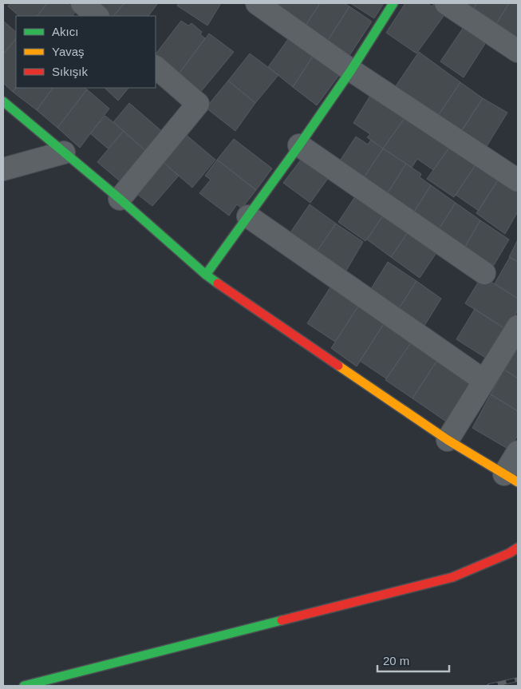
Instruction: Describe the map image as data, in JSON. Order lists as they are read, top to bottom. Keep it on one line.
{"legend":["Akıcı","Yavaş","Sıkışık"],"scale_bar":"20 m"}
